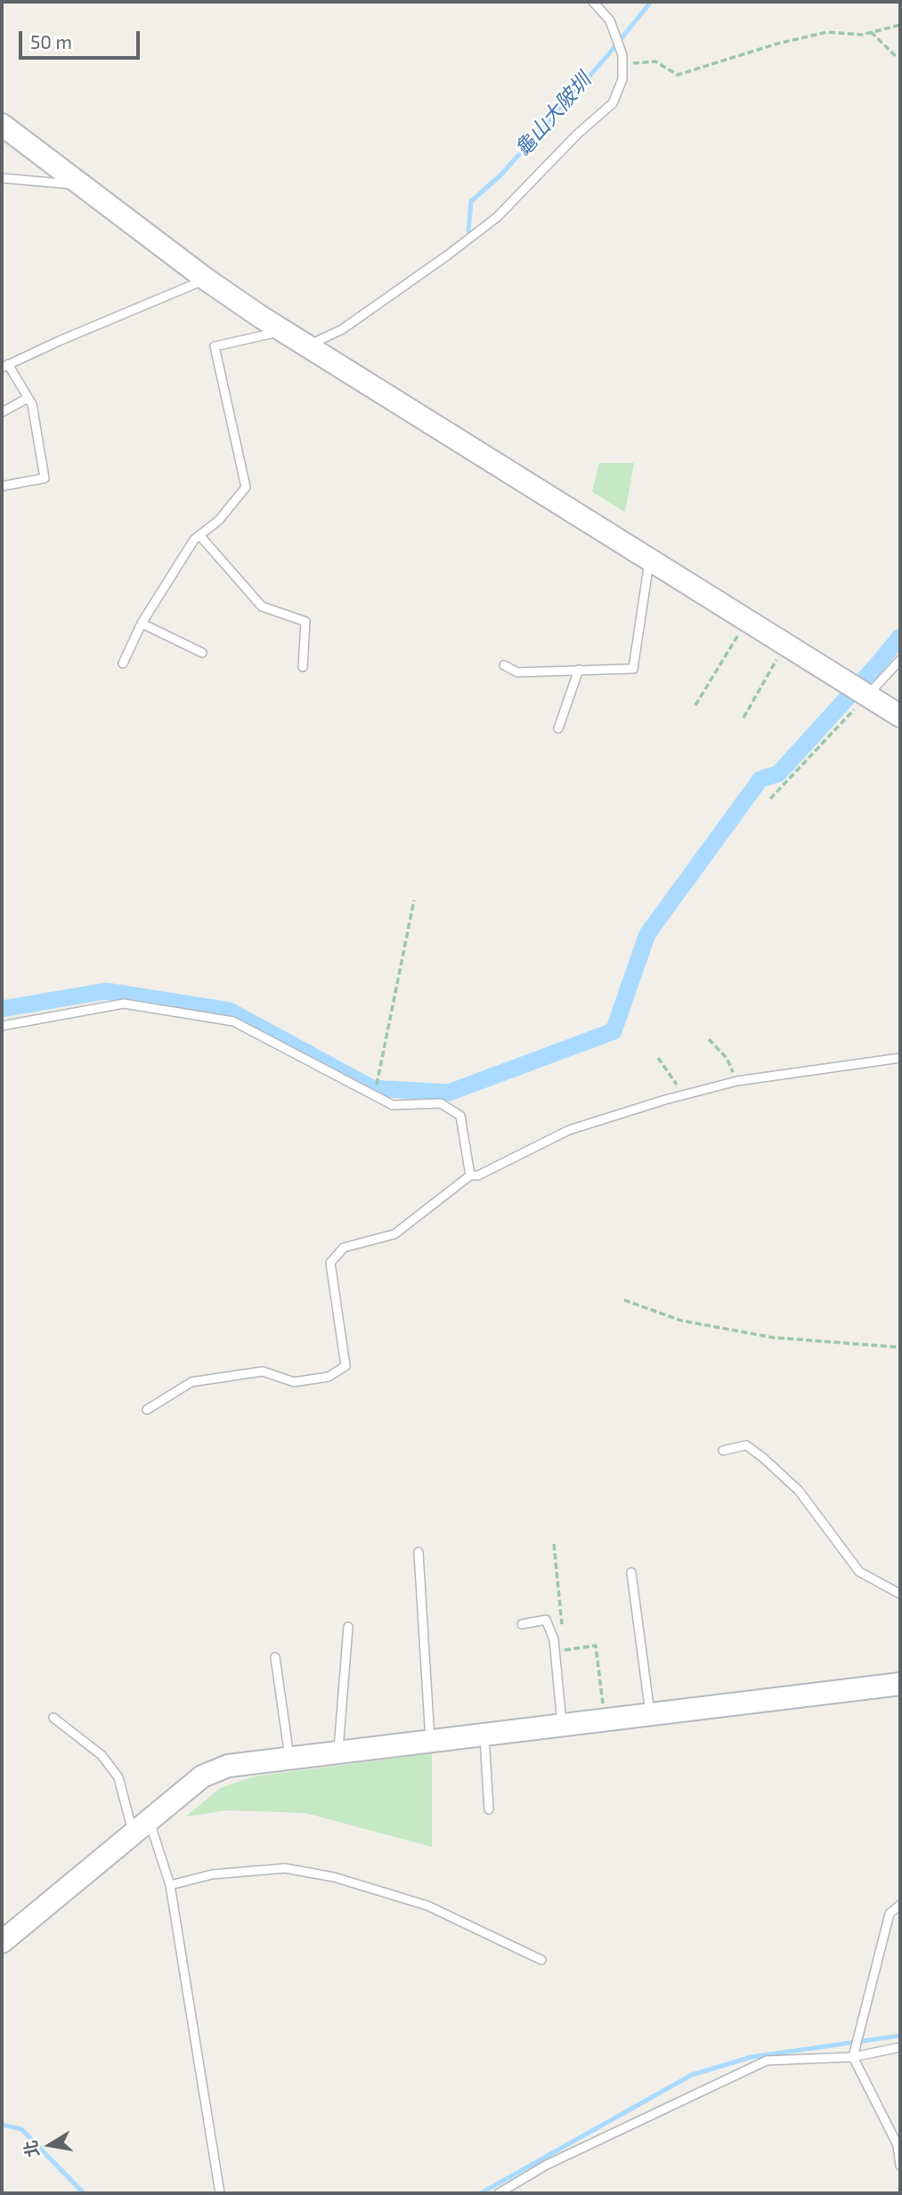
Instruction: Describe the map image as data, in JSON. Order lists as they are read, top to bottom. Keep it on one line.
{"water":["龜山大陂圳"],"scale_bar":"50 m","north":"left"}
